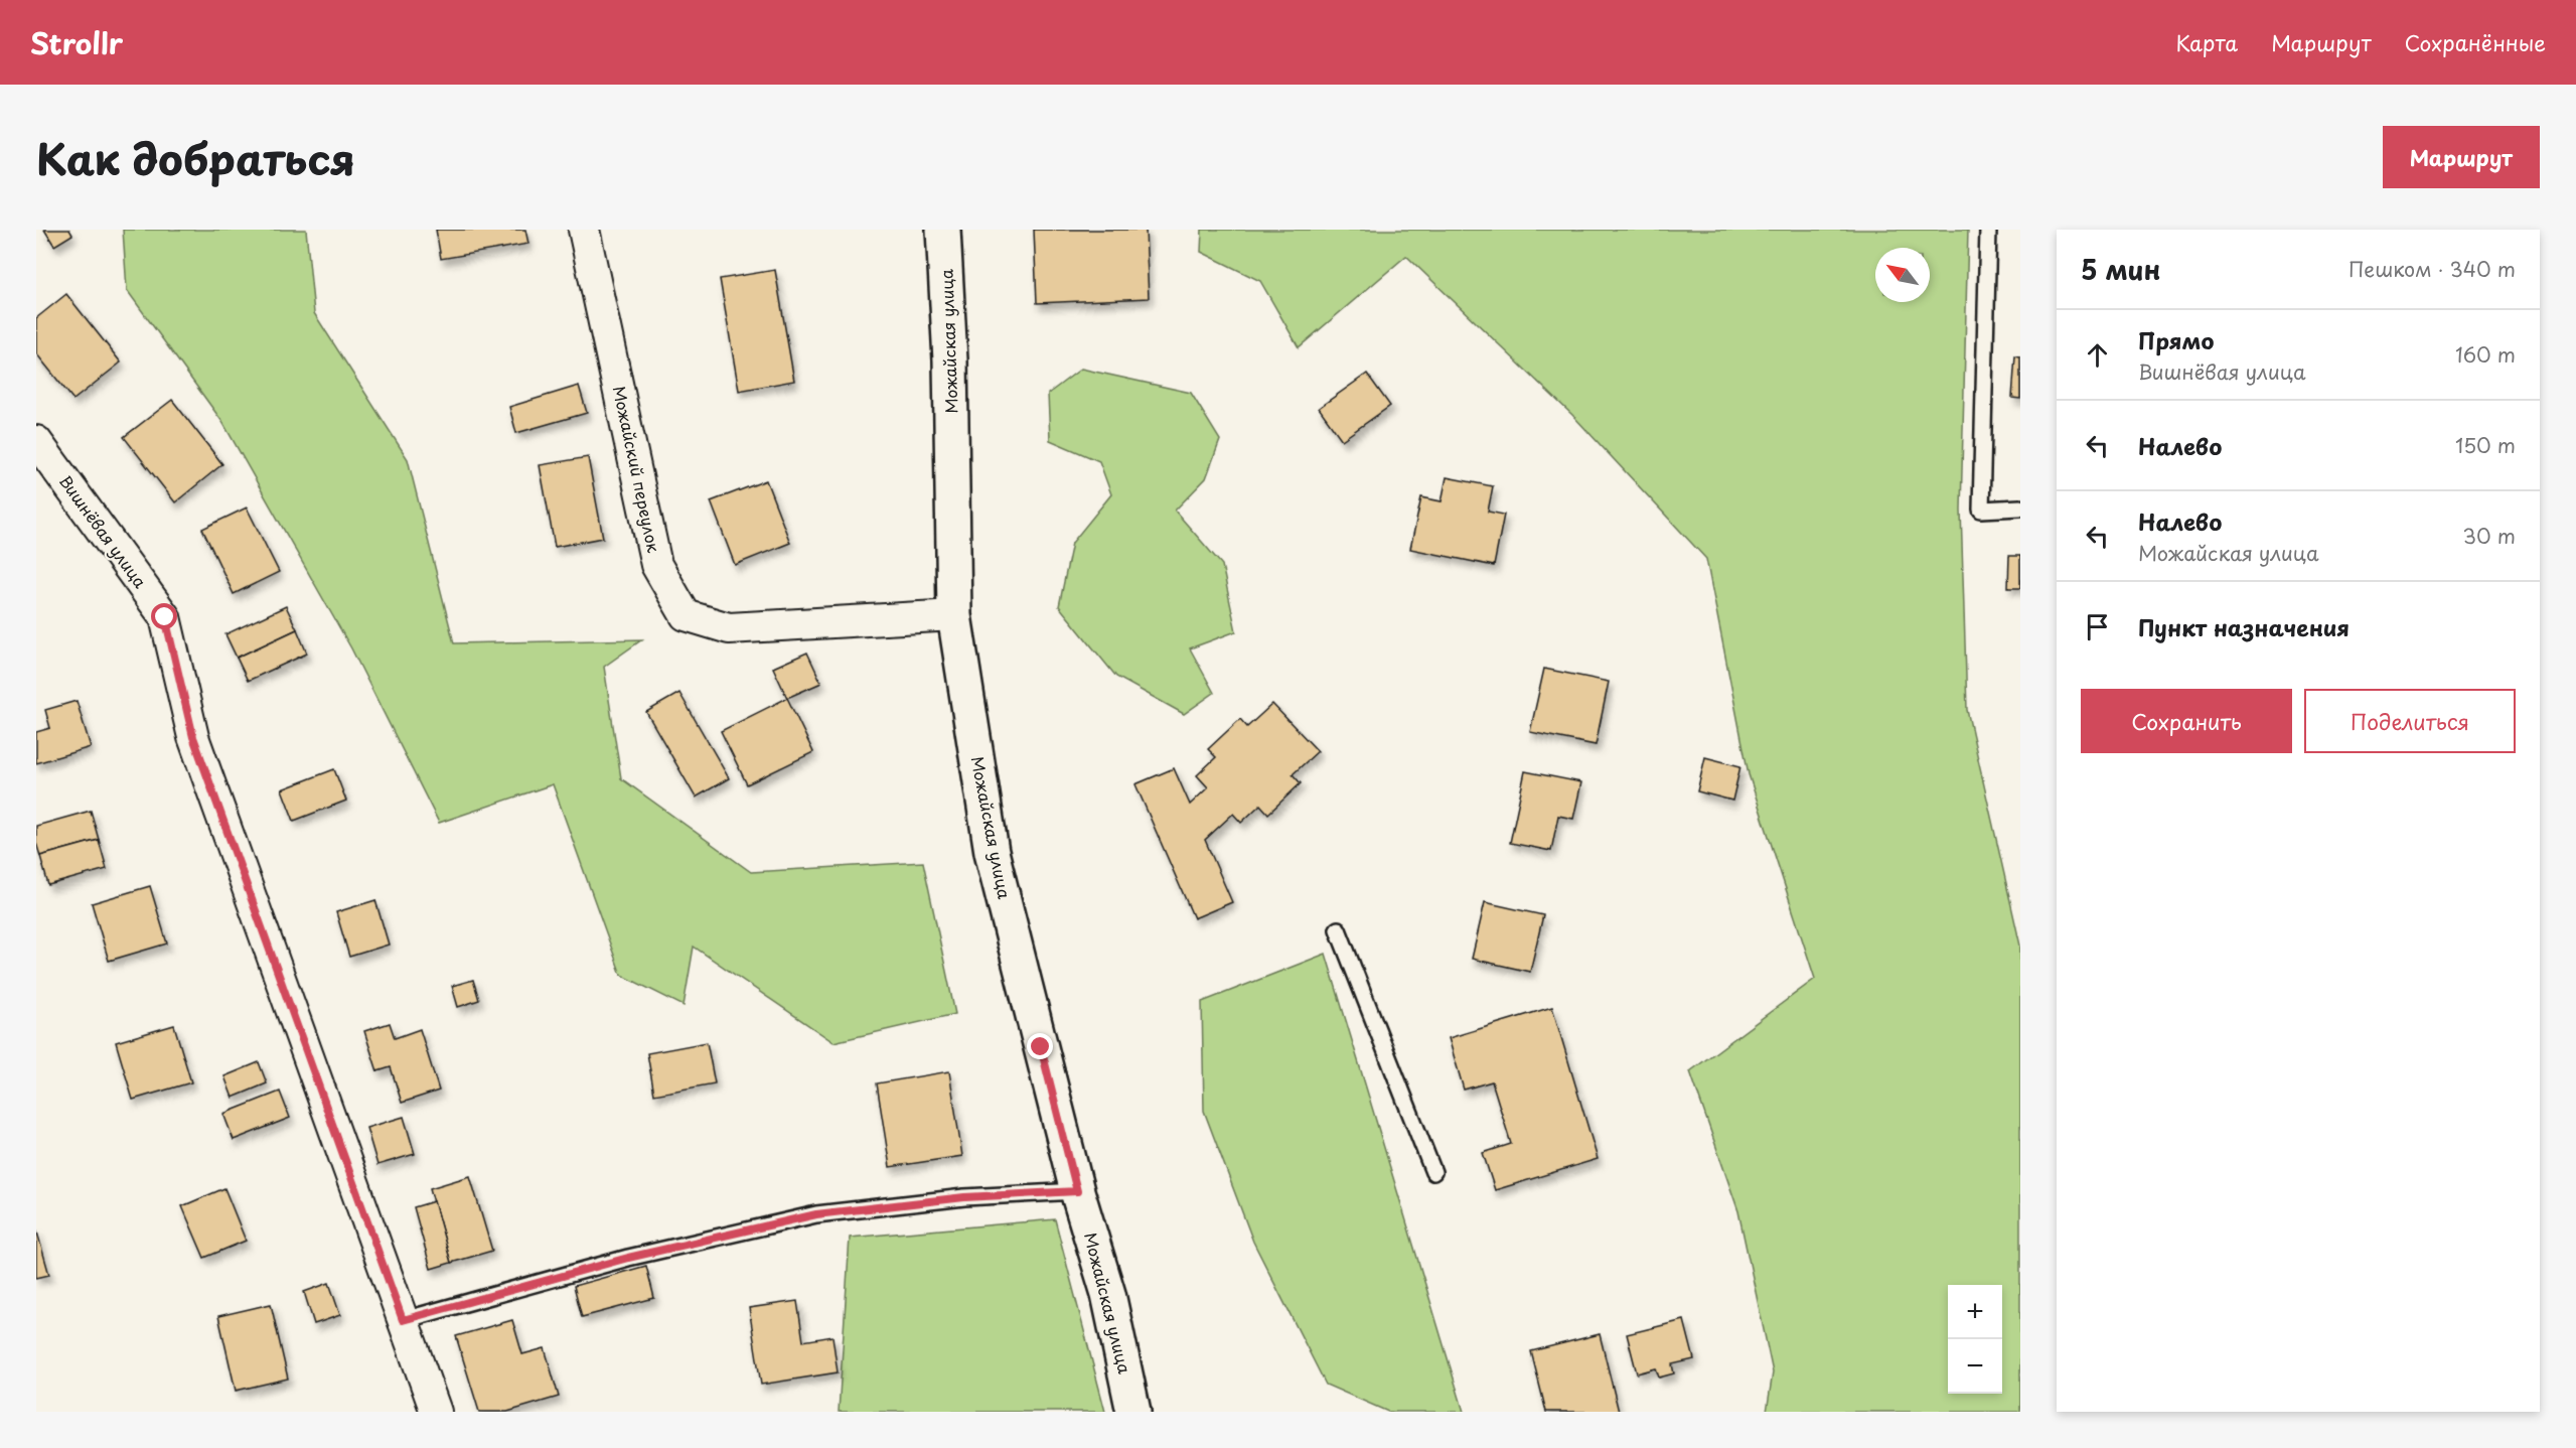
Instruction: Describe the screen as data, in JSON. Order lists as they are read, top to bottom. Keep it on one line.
{"streets":{"street":["Можайская улица","Можайский переулок","Вишнёвая улица"]},"crossings":[["Можайская улица","Можайский переулок"]],"north":"top left","page":{"header":"Strollr","nav":["Карта","Маршрут","Сохранённые"],"title":"Как добраться","buttons":["Маршрут",["Сохранить","Поделиться"]],"heading":["5 мин","Пешком · 340 m"],"list":[["Прямо","Вишнёвая улица","160 m"],["Налево","150 m"],["Налево","Можайская улица","30 m"],"Пункт назначения"],"map_buttons":["+","−"]}}
